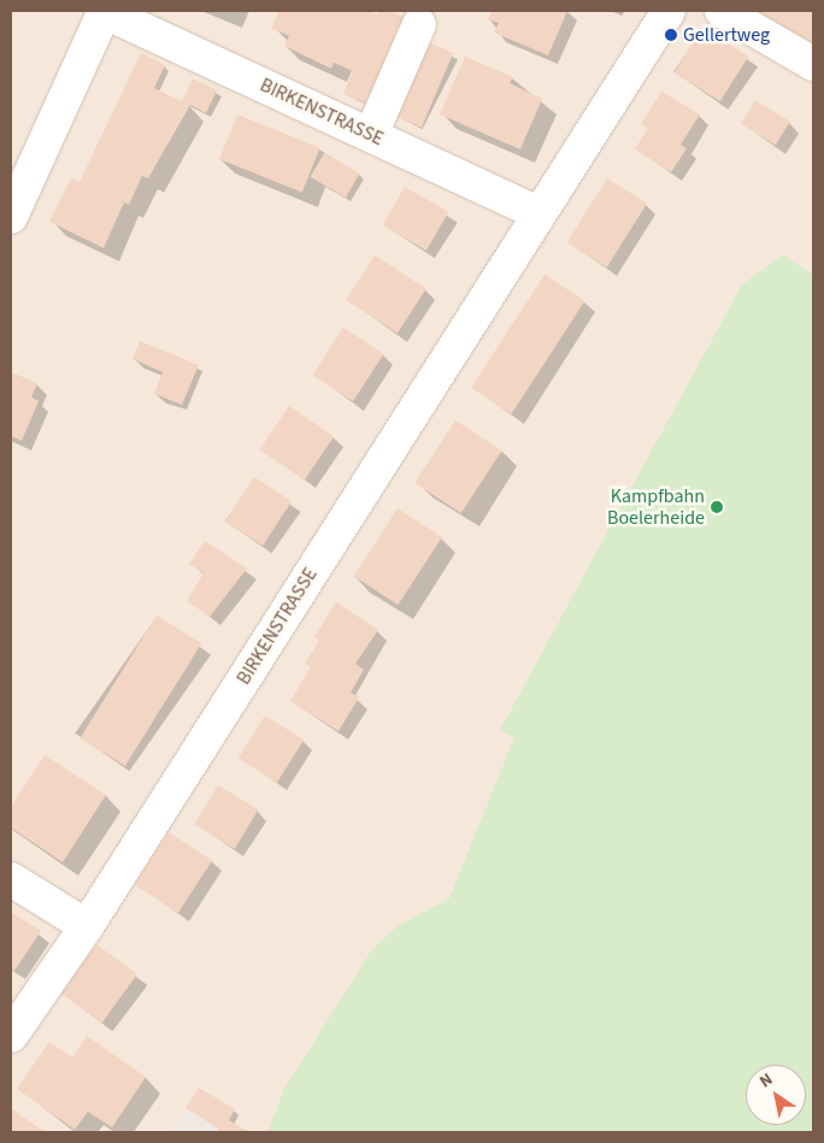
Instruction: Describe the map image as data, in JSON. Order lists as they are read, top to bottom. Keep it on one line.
{"streets":{"street":["BIRKENSTRASSE"]},"places":["Gellertweg","Kampfbahn Boelerheide"],"north":"top left"}
